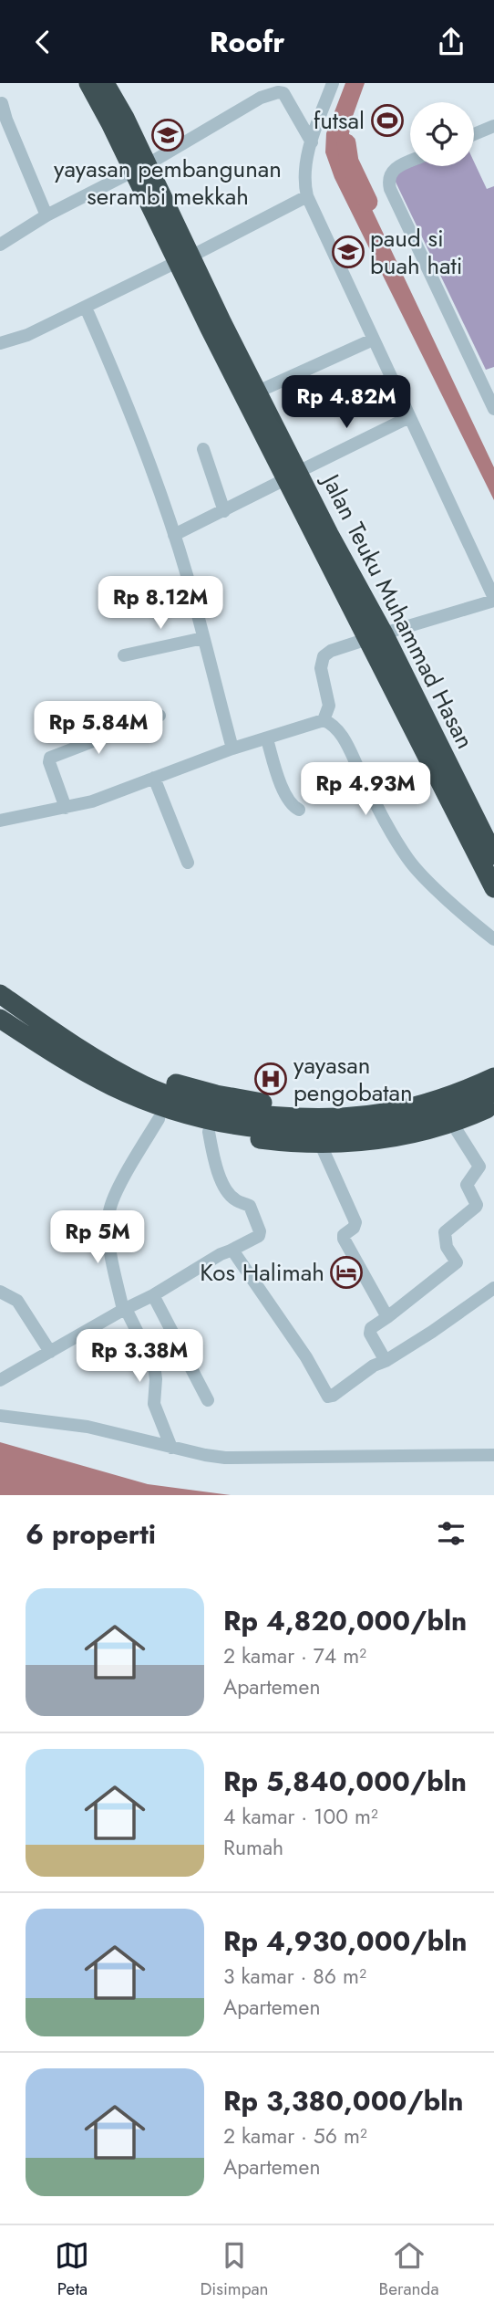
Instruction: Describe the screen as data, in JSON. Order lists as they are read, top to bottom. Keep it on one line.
{"streets":{"highway":["Jalan Teuku Muhammad Hasan"]},"places":{"sports":["futsal"],"school or university":["yayasan pembangunan serambi mekkah","paud si buah hati"],"hospital":["yayasan pengobatan"],"hotel":["Kos Halimah"]},"page":{"header":"Roofr","price":["Rp 4.82M","Rp 8.12M","Rp 5.84M","Rp 4.93M","Rp 5M","Rp 3.38M"],"heading":"6 properti","list":[{"name":"Rp 4,820,000/bln","note":"2 kamar · 74 m² · Apartemen"},{"name":"Rp 5,840,000/bln","note":"4 kamar · 100 m² · Rumah"},{"name":"Rp 4,930,000/bln","note":"3 kamar · 86 m² · Apartemen"},{"name":"Rp 3,380,000/bln","note":"2 kamar · 56 m² · Apartemen"}],"tabs":["Peta","Disimpan","Beranda"]}}
